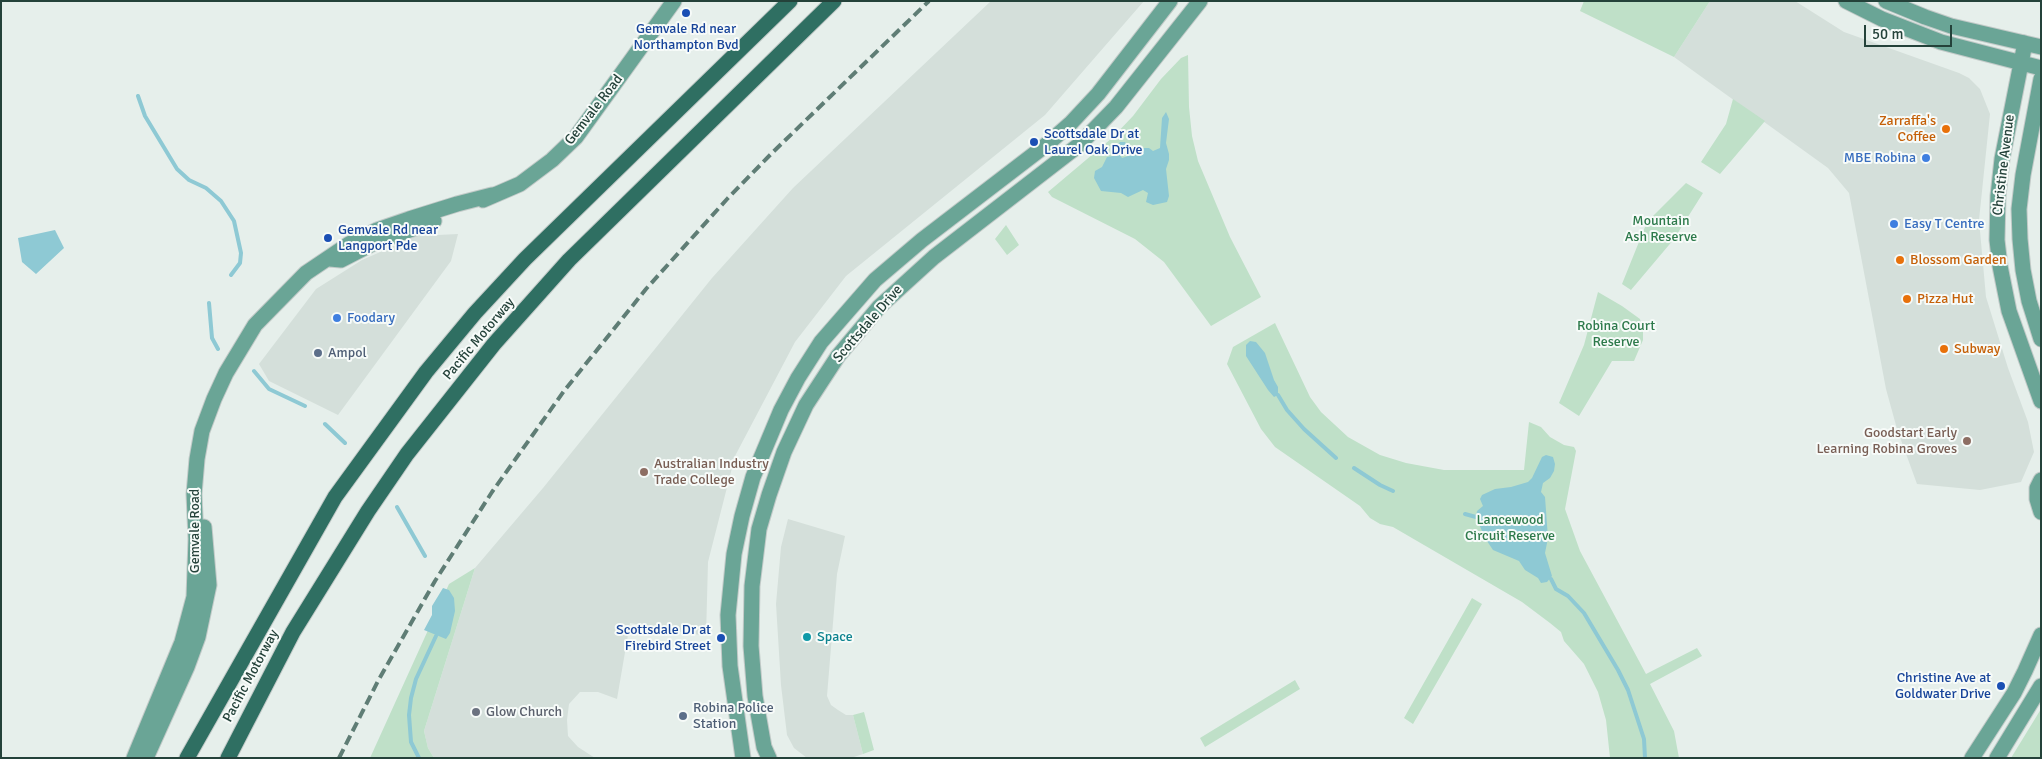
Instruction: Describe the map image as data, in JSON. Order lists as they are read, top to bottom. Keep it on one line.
{"streets":{"highway":["Pacific Motorway"],"main road":["Gemvale Road","Christine Avenue","Scottsdale Drive"]},"parks":["Mountain Ash Reserve","Robina Court Reserve","Lancewood Circuit Reserve"],"places":["Gemvale Rd near Northampton Bvd","Zarraffa's Coffee","Scottsdale Dr at Laurel Oak Drive","MBE Robina","Easy T Centre","Gemvale Rd near Langport Pde","Blossom Garden","Pizza Hut","Foodary","Subway","Ampol","Goodstart Early Learning Robina Groves","Australian Industry Trade College","Space","Scottsdale Dr at Firebird Street","Christine Ave at Goldwater Drive","Glow Church","Robina Police Station"],"scale_bar":"50 m"}
